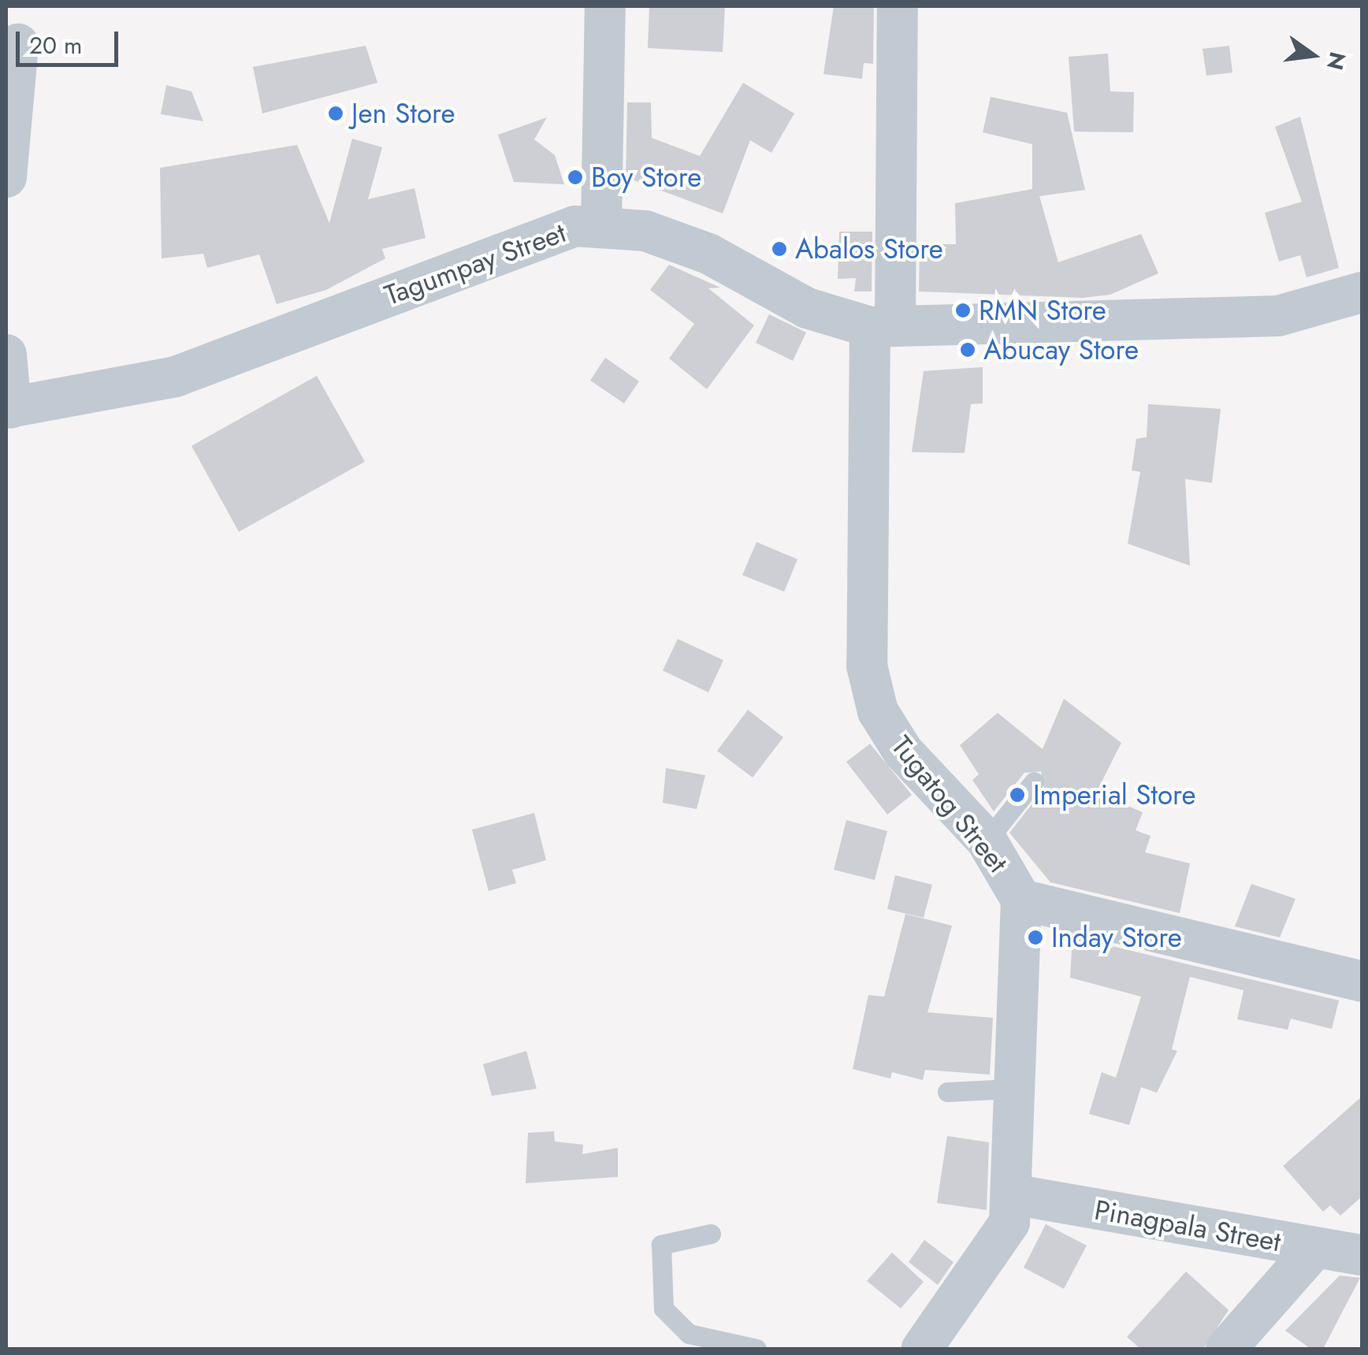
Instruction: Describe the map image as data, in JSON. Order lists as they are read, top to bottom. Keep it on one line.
{"streets":{"street":["Tagumpay Street","Tugatog Street","Pinagpala Street"]},"crossings":[["Tagumpay Street","Tugatog Street"],["Tugatog Street","Pinagpala Street"]],"places":["Jen Store","Boy Store","Abalos Store","RMN Store","Abucay Store","Imperial Store","Inday Store"],"scale_bar":"20 m","north":"right"}
